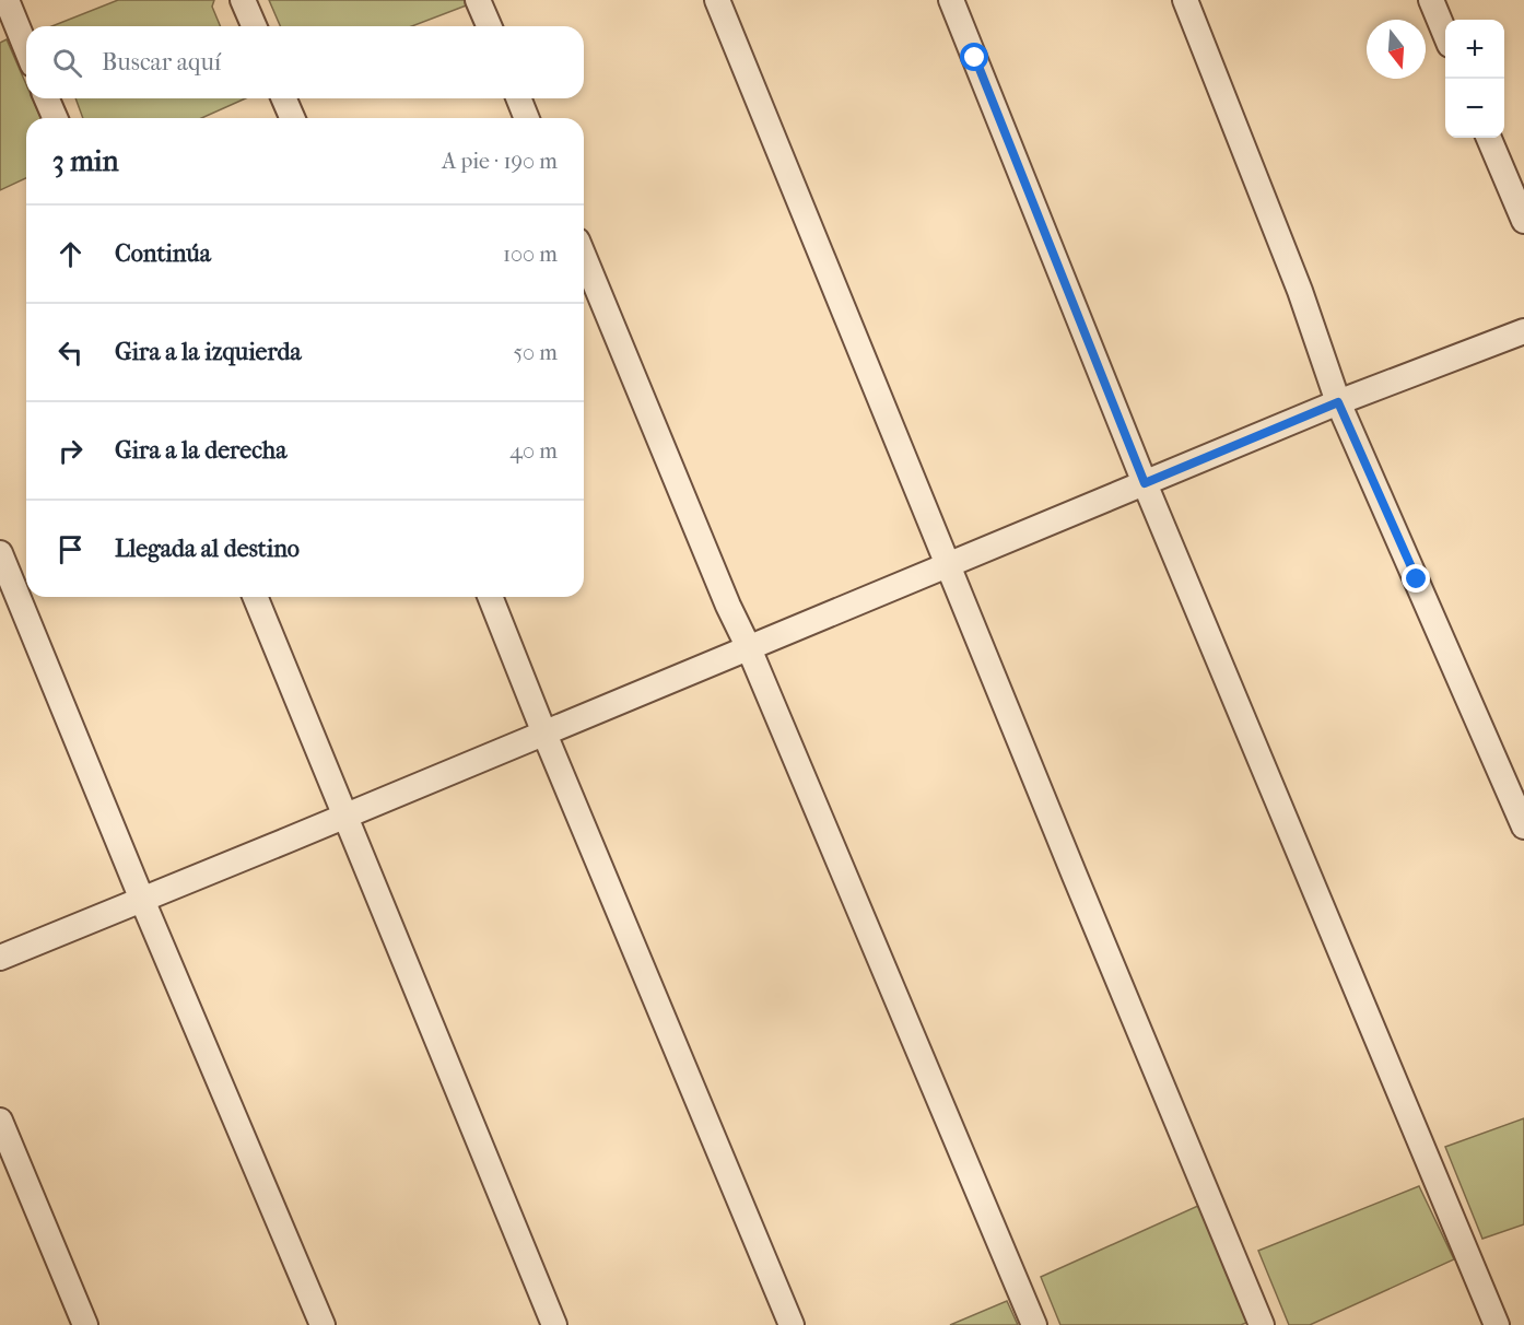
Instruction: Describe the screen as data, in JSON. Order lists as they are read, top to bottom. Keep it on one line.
{"north":"bottom","page":{"map_buttons":["+","−"],"search":"Buscar aquí","heading":["3 min","A pie · 190 m"],"list":[["Continúa","100 m"],["Gira a la izquierda","50 m"],["Gira a la derecha","40 m"],"Llegada al destino"]}}
